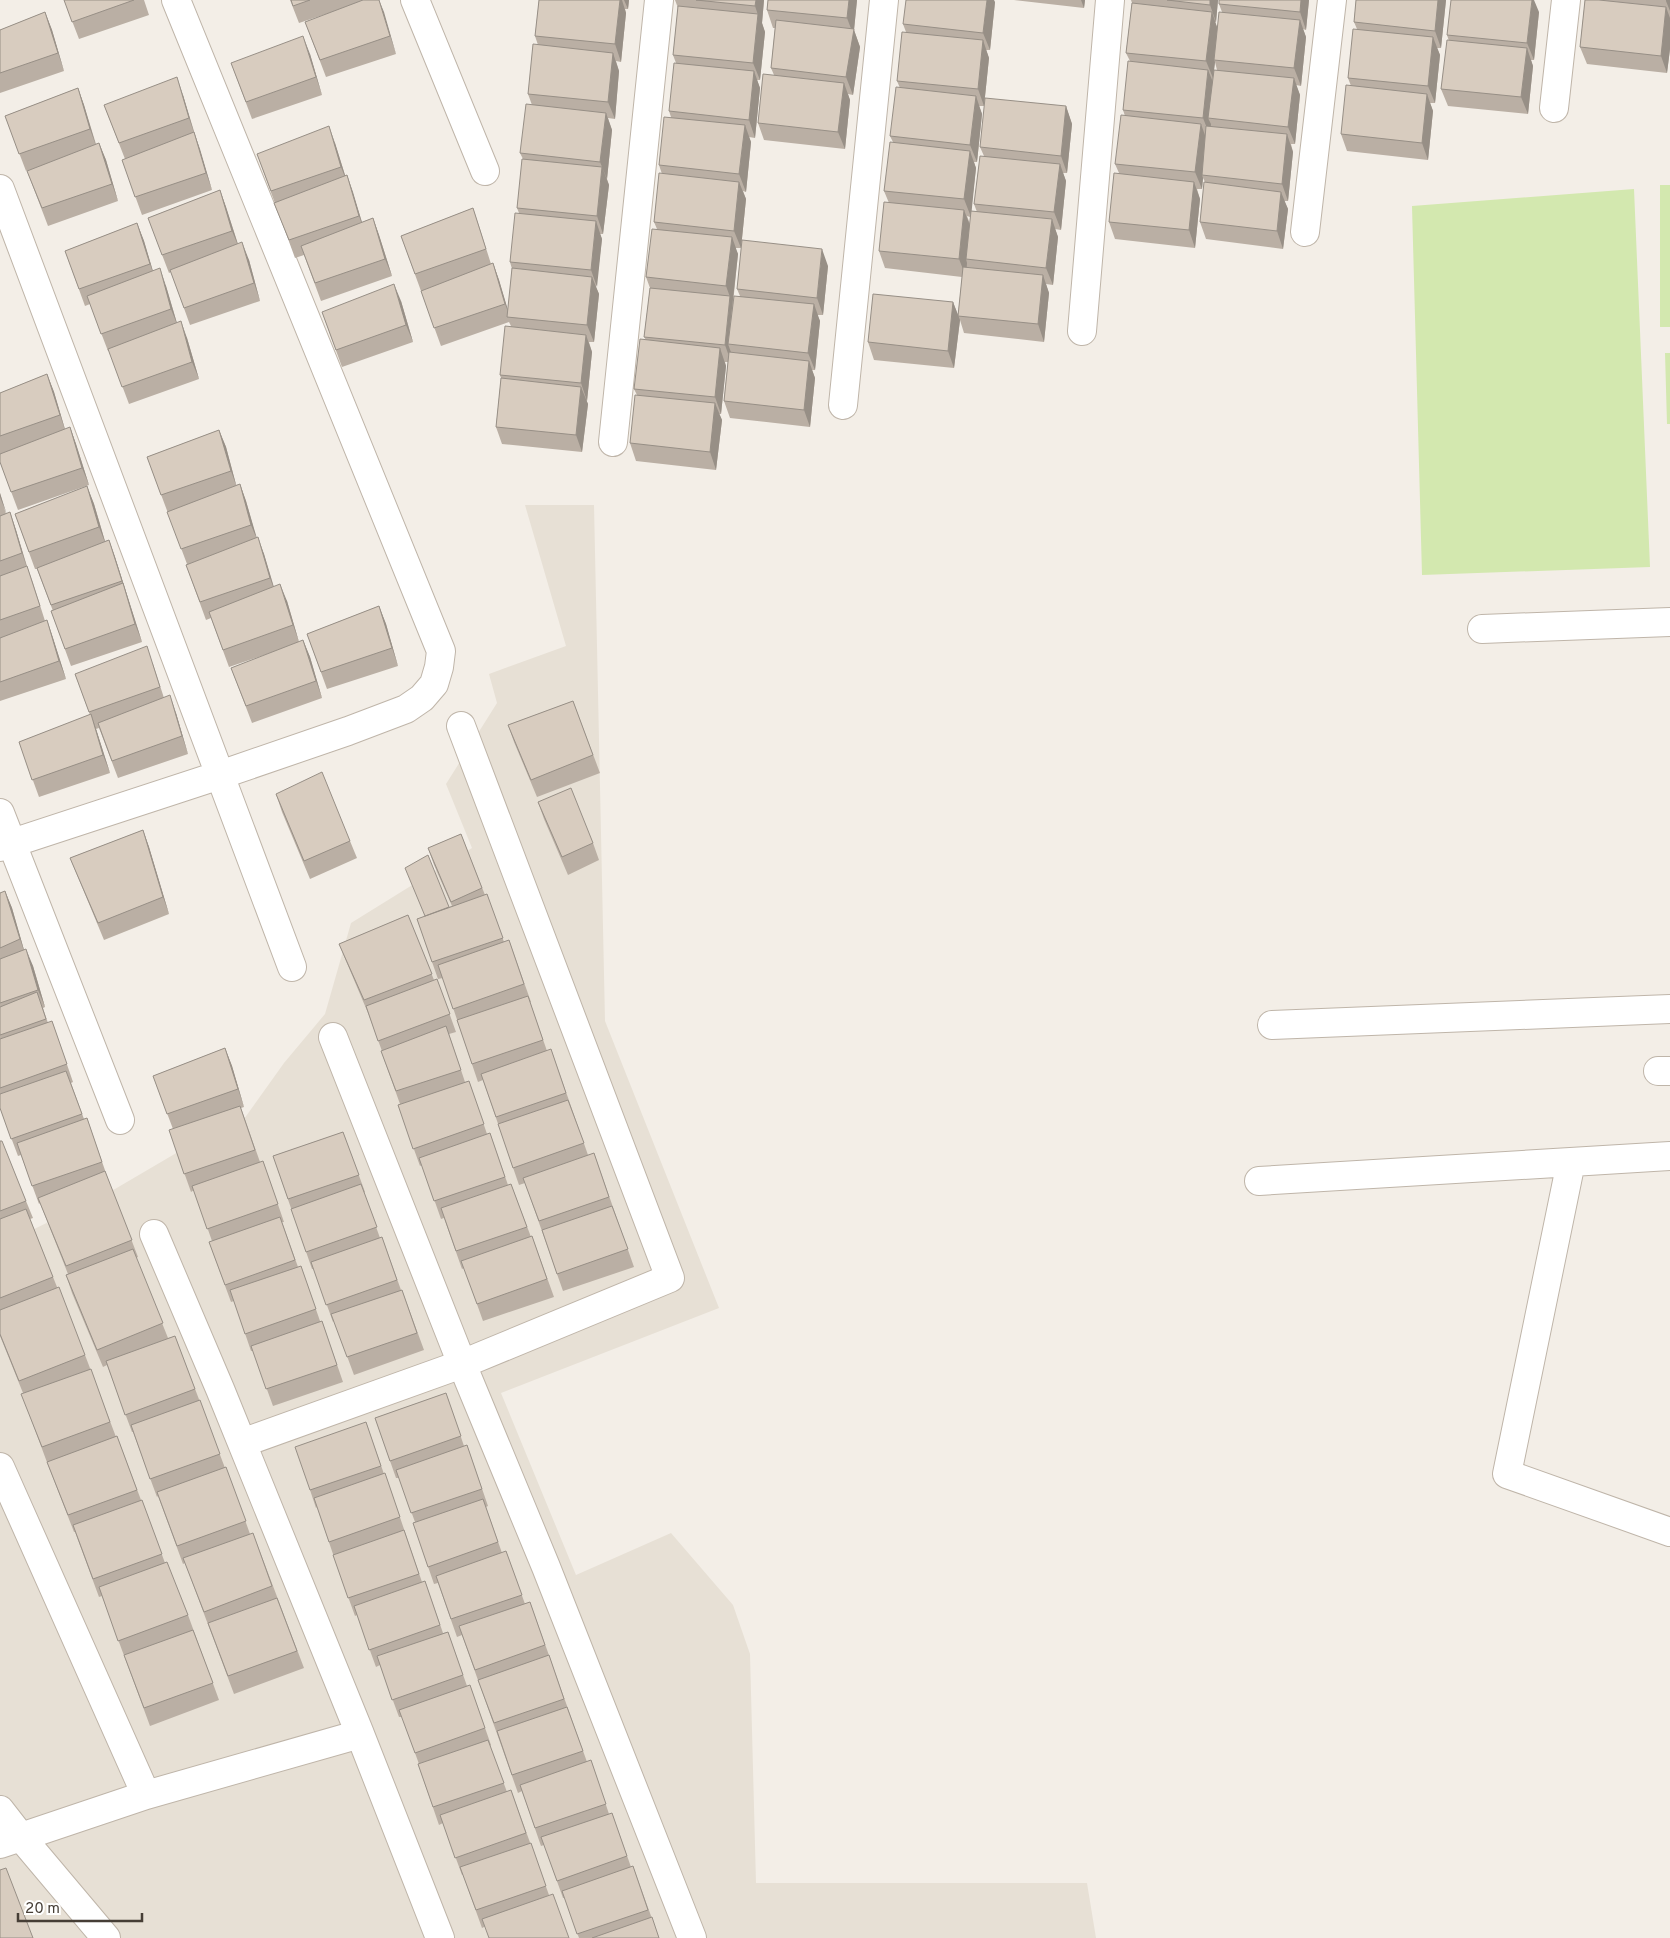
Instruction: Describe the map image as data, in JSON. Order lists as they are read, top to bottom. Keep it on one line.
{"scale_bar":"20 m"}
